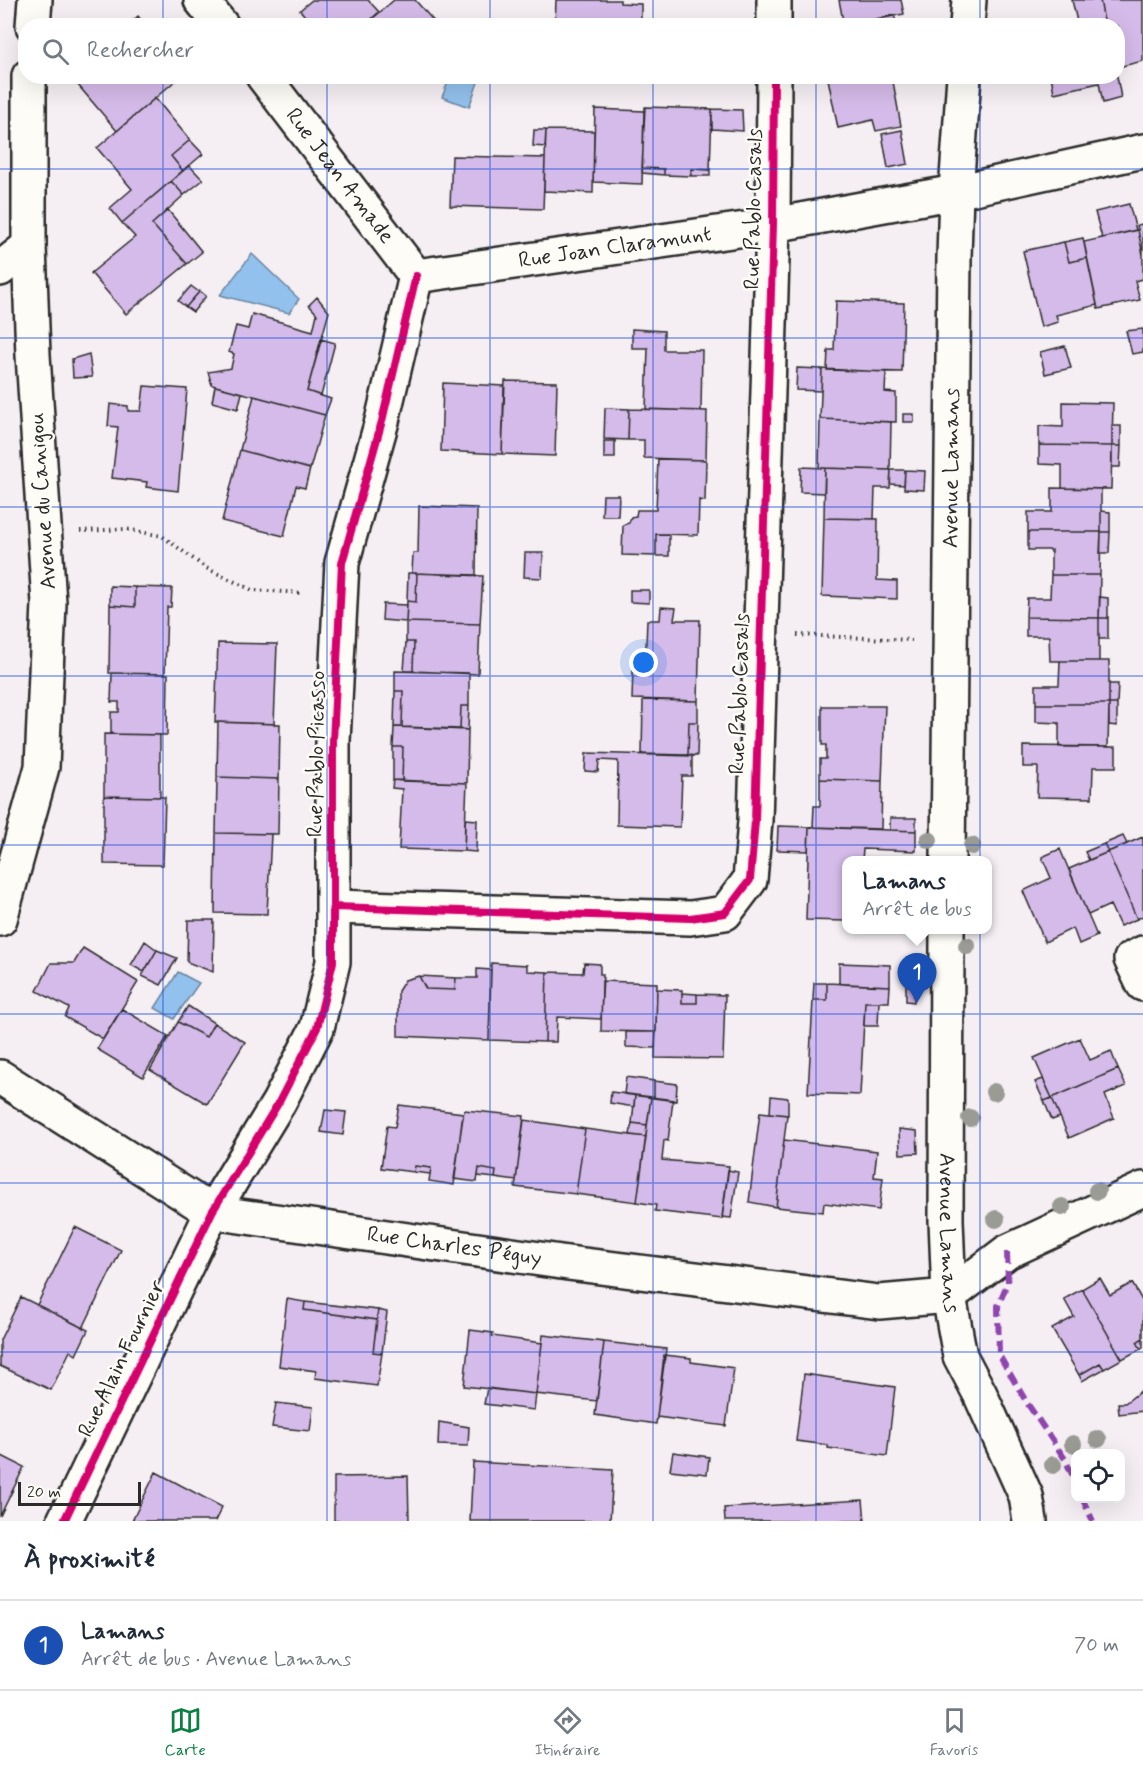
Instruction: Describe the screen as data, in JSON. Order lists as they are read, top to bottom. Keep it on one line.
{"streets":{"street":["Rue Jean Amade","Rue Pablo Casals","Rue Joan Claramunt","Avenue Lamans","Avenue du Canigou","Rue Pablo Picasso","Rue Charles Péguy","Rue Alain Fournier"]},"crossings":[["Rue Jean Amade","Rue Joan Claramunt"],["Rue Jean Amade","Rue Pablo Picasso"],["Rue Pablo Casals","Rue Joan Claramunt"],["Rue Pablo Casals","Rue Pablo Picasso"],["Rue Joan Claramunt","Avenue Lamans"],["Rue Joan Claramunt","Rue Pablo Picasso"],["Avenue Lamans","Rue Charles Péguy"],["Rue Pablo Picasso","Rue Charles Péguy"],["Rue Pablo Picasso","Rue Alain Fournier"],["Rue Charles Péguy","Rue Alain Fournier"]],"scale_bar":"20 m","page":{"search":"Rechercher","popup":["Lamans","Arrêt de bus"],"pins":"1","scale":"20 m","heading":"À proximité","list":[{"mark":"1","name":"Lamans","note":"Arrêt de bus · Avenue Lamans","value":"70 m"}],"nav":["Carte","Itinéraire","Favoris"]}}
